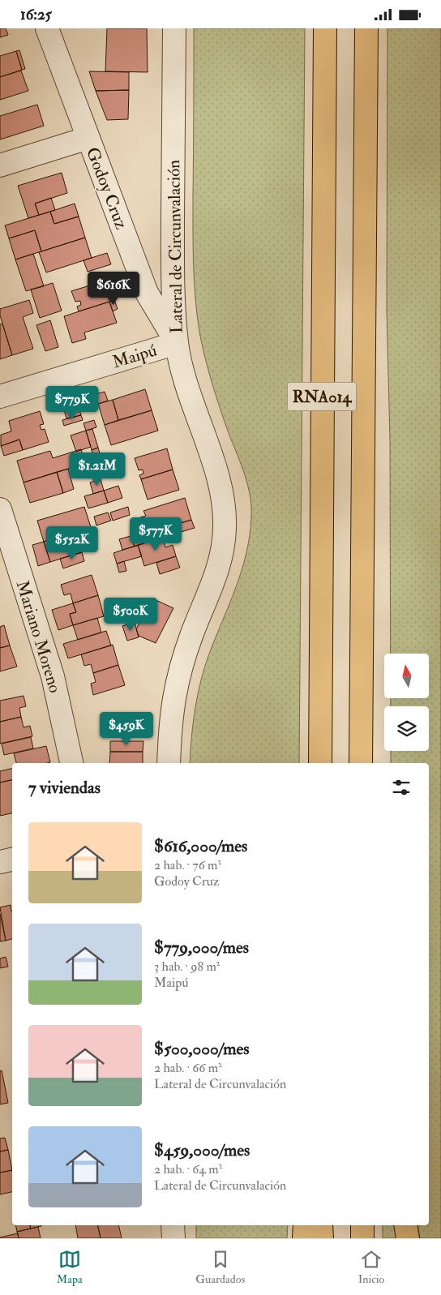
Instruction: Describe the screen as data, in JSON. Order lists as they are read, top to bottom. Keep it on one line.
{"streets":{"highway":["RNA014"],"street":["Godoy Cruz","Lateral de Circunvalación","Maipú","Mariano Moreno"]},"crossings":[["Godoy Cruz","Lateral de Circunvalación"],["Godoy Cruz","Maipú"],["Lateral de Circunvalación","Maipú"]],"north":"top","page":{"status":"16:25","price":["$616K","$779K","$1.21M","$577K","$552K","$500K","$459K"],"heading":"7 viviendas","list":[{"name":"$616,000/mes","note":"2 hab. · 76 m² · Godoy Cruz"},{"name":"$779,000/mes","note":"3 hab. · 98 m² · Maipú"},{"name":"$500,000/mes","note":"2 hab. · 66 m² · Lateral de Circunvalación"},{"name":"$459,000/mes","note":"2 hab. · 64 m² · Lateral de Circunvalación"}],"tabs":["Mapa","Guardados","Inicio"]}}
